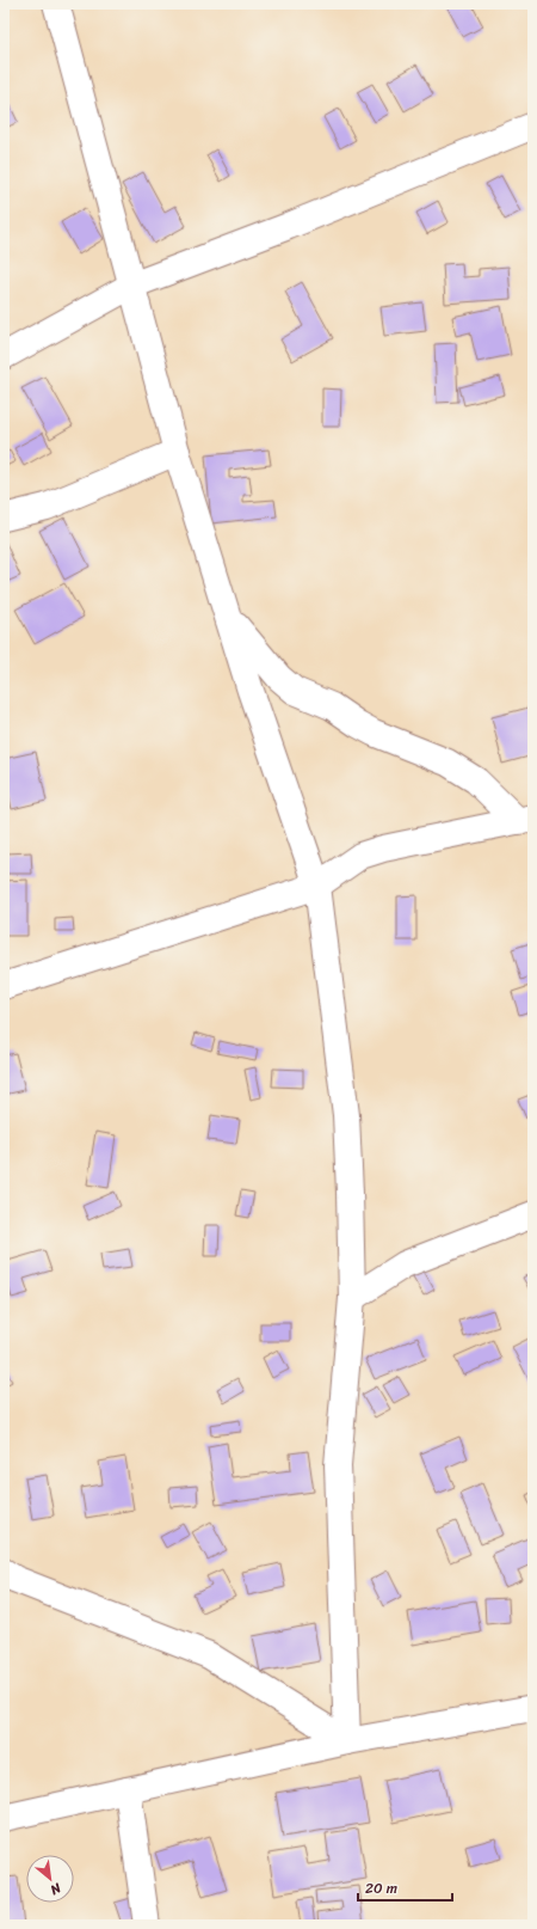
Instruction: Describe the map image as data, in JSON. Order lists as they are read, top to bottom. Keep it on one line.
{"scale_bar":"20 m","north":"bottom right"}
